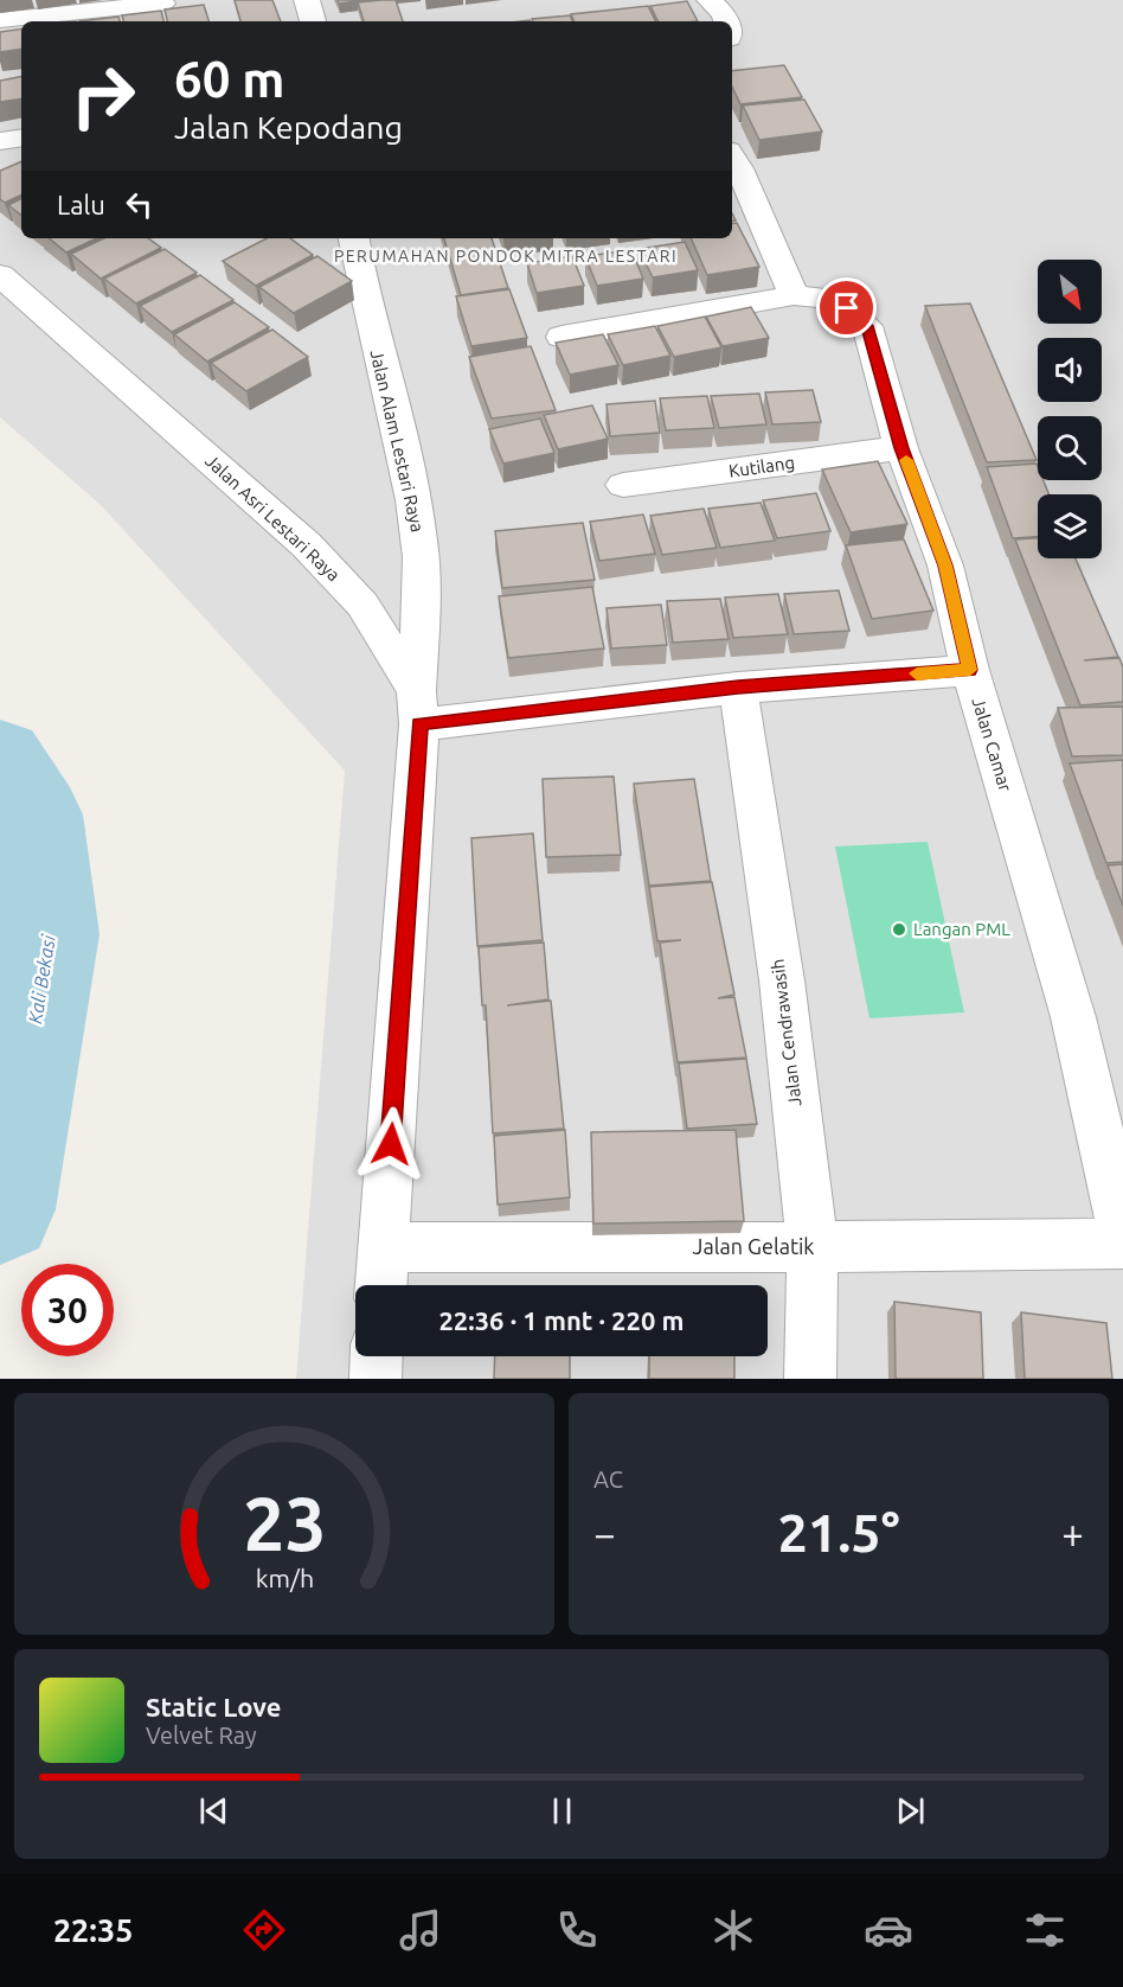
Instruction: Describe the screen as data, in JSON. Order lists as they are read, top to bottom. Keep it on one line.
{"streets":{"street":["Jalan Alam Lestari Raya","Kutilang","Jalan Asri Lestari Raya","Jalan Camar","Jalan Cendrawasih","Jalan Gelatik"]},"crossings":[["Jalan Alam Lestari Raya","Jalan Asri Lestari Raya"],["Kutilang","Jalan Camar"],["Jalan Cendrawasih","Jalan Gelatik"]],"districts":["PERUMAHAN PONDOK MITRA LESTARI"],"water":["Kali Bekasi"],"places":["Langan PML"],"north":"bottom right","page":{"turn":["60 m","Jalan Kepodang"],"then":"Lalu","limit":"30","trip":"22:36 · 1 mnt · 220 m","tile":"AC","heat":["−","21.5°","+"],"song":["Static Love","Velvet Ray"],"tabs":"22:35","gauge":["23","km/h"]}}
